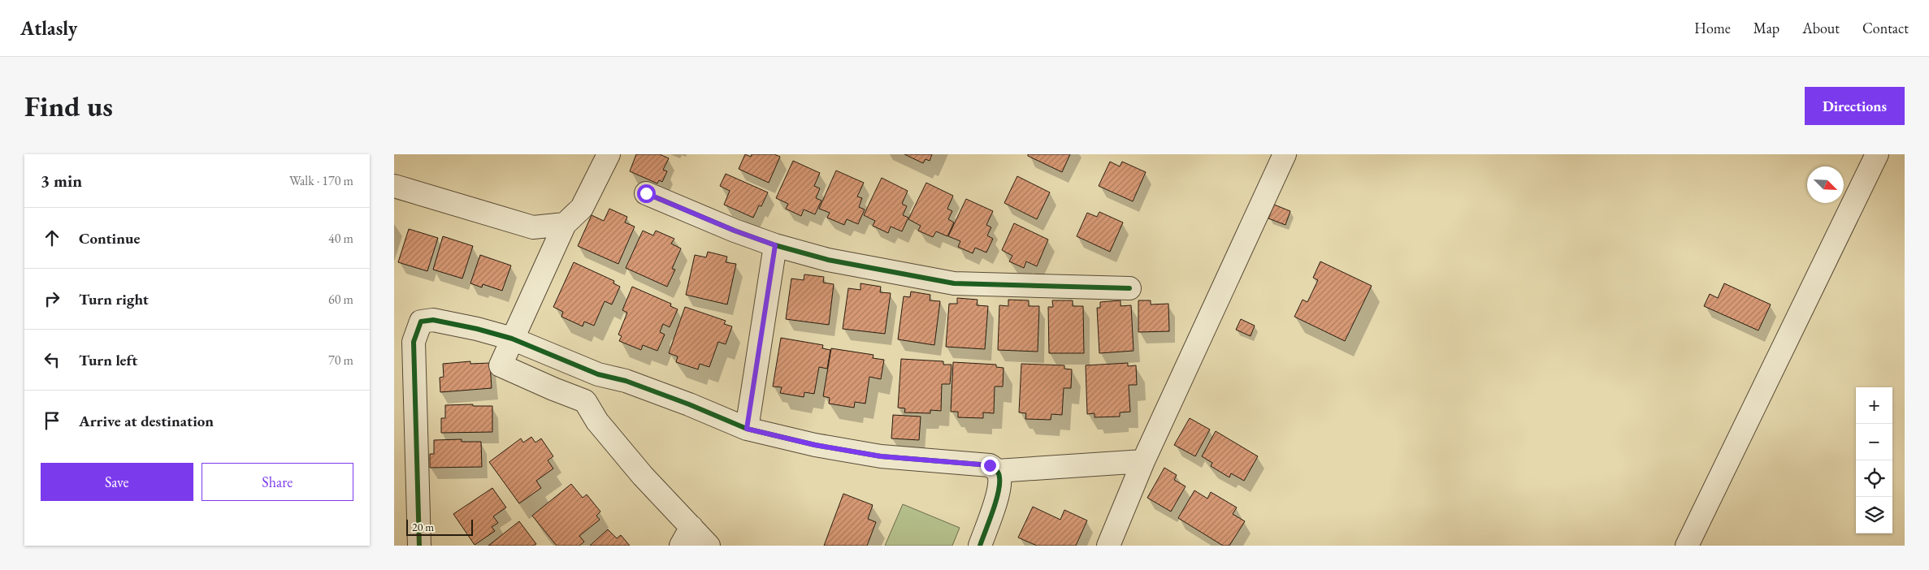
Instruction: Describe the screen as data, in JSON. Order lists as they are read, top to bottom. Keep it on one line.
{"scale_bar":"20 m","north":"bottom right","page":{"header":"Atlasly","nav":["Home","Map","About","Contact"],"buttons":["Directions",["Save","Share"]],"title":"Find us","heading":["3 min","Walk · 170 m"],"list":[["Continue","40 m"],["Turn right","60 m"],["Turn left","70 m"],"Arrive at destination"],"map_buttons":["+","−"],"scale":"20 m"}}
